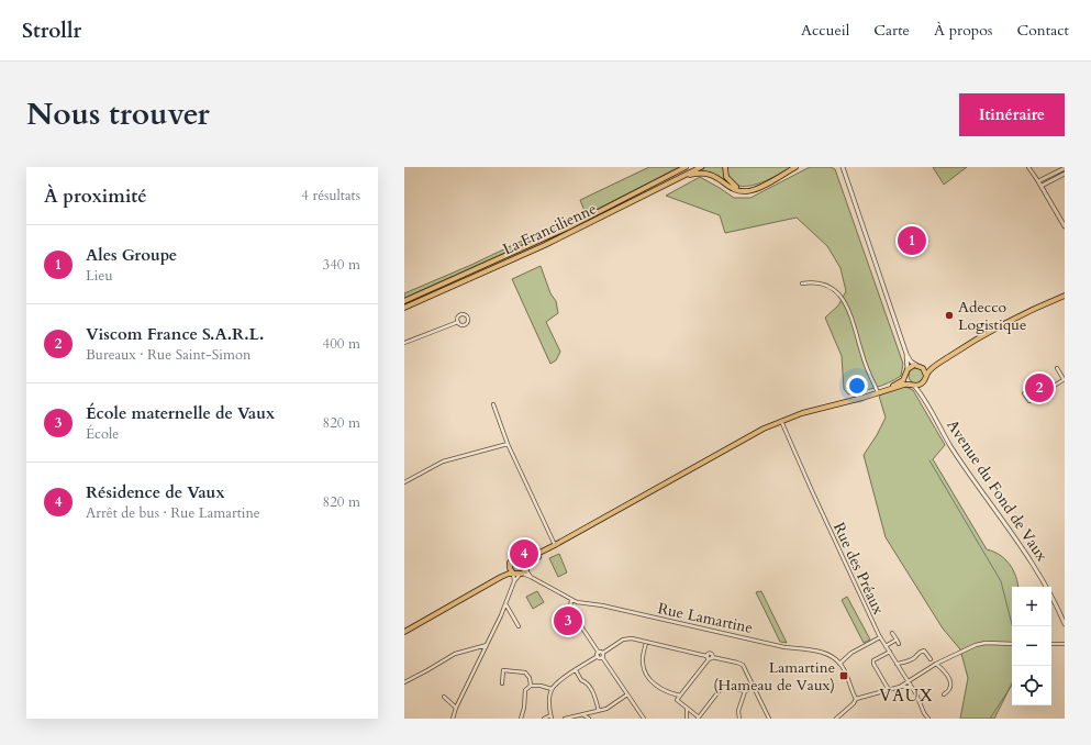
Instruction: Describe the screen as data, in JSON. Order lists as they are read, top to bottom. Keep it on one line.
{"streets":{"main road":["La Francilienne"],"street":["Avenue du Fond de Vaux","Rue des Préaux","Rue Lamartine"]},"districts":["VAUX"],"places":{"other":["Adecco Logistique"],"transit":["Lamartine (Hameau de Vaux)"]},"page":{"header":"Strollr","nav":["Accueil","Carte","À propos","Contact"],"title":"Nous trouver","buttons":"Itinéraire","heading":["À proximité","4 résultats"],"list":[{"mark":"1","name":"Ales Groupe","note":"Lieu","value":"340 m"},{"mark":"2","name":"Viscom France S.A.R.L.","note":"Bureaux · Rue Saint-Simon","value":"400 m"},{"mark":"3","name":"École maternelle de Vaux","note":"École","value":"820 m"},{"mark":"4","name":"Résidence de Vaux","note":"Arrêt de bus · Rue Lamartine","value":"820 m"}],"pins":["1","2","4","3"],"map_buttons":["+","−"]}}
